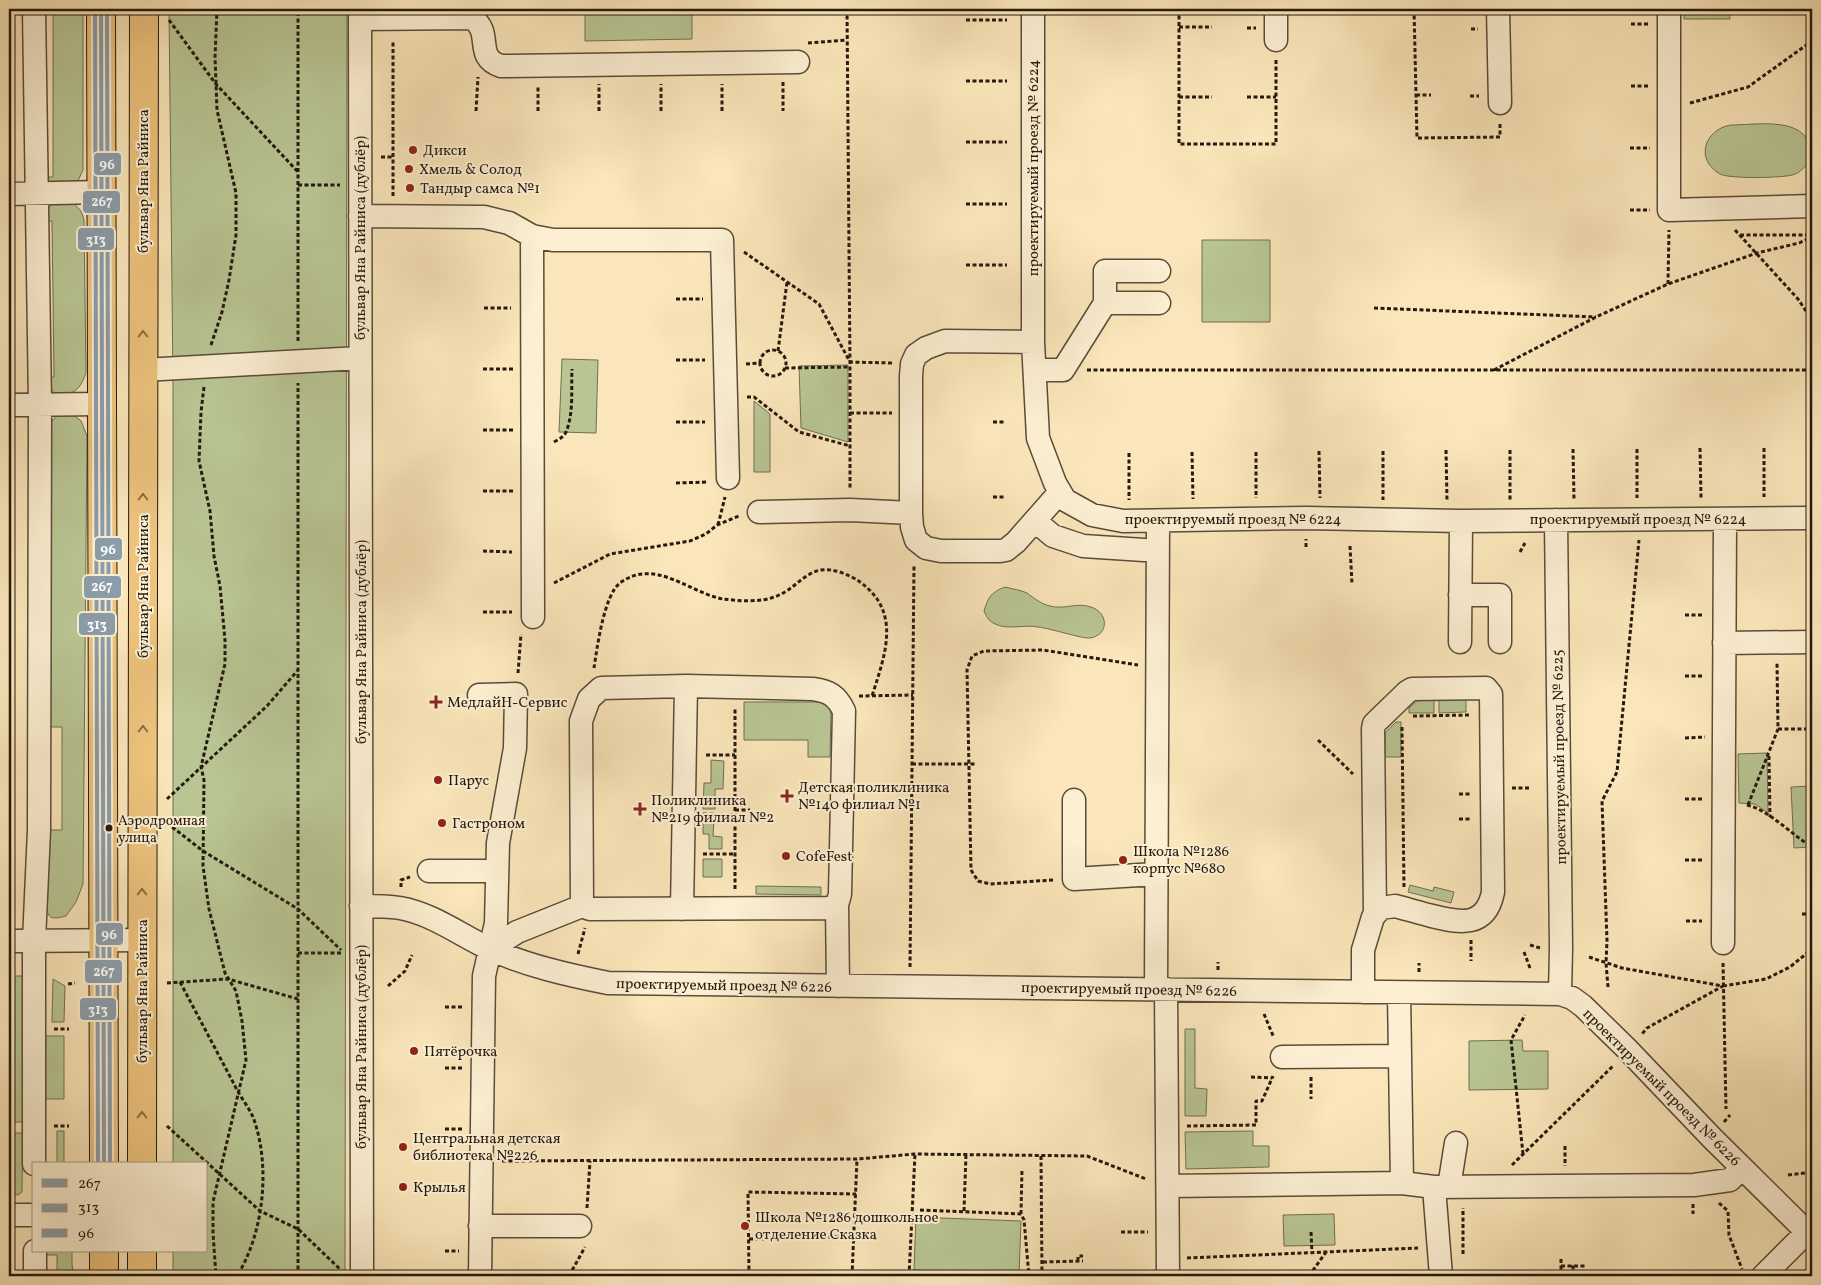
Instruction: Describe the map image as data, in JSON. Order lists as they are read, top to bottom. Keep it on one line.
{"streets":{"main road":["бульвар Яна Райниса"],"street":["проектируемый проезд № 6224","бульвар Яна Райниса (дублёр)","проектируемый проезд № 6225","проектируемый проезд № 6226"]},"crossings":[["проектируемый проезд № 6224","проектируемый проезд № 6225"],["бульвар Яна Райниса (дублёр)","проектируемый проезд № 6226"],["проектируемый проезд № 6225","проектируемый проезд № 6226"]],"places":{"other":["Дикси","Хмель & Солод","Тандыр самса №1","Парус","Гастроном","Аэродромная улица","CofeFest","Школа №1286 корпус №680","Пятёрочка","Центральная детская библиотека №226","Крылья","Школа №1286 дошкольное отделение Сказка"],"health":["МедлайН-Сервис","Детская поликлиника №140 филиал №1","Поликлиника №219 филиал №2"]},"lines":["transit line 267","transit line 313","transit line 96"],"legend":["267","313","96"]}
